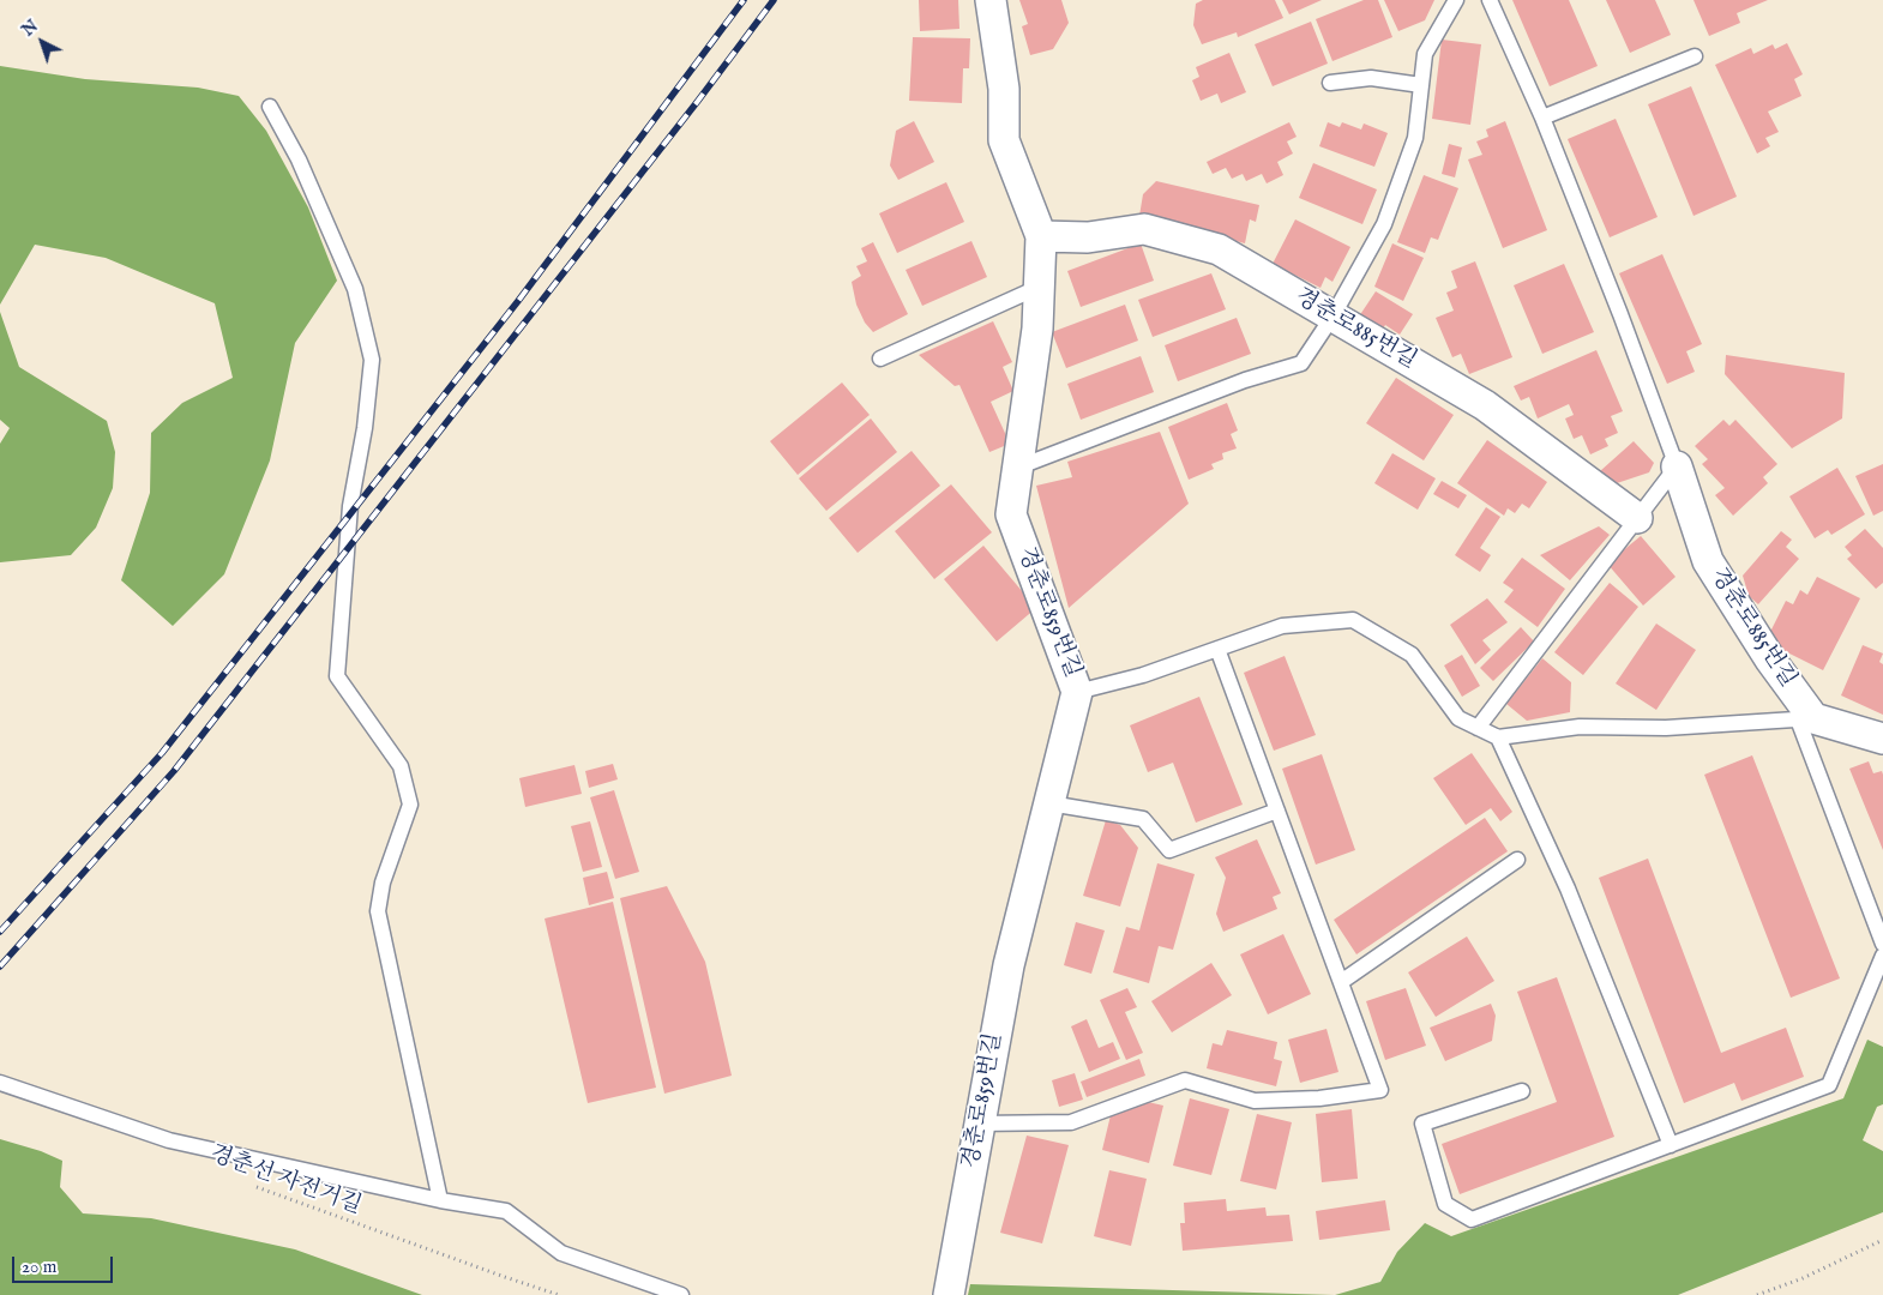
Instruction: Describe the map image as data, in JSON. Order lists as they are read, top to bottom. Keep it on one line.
{"streets":{"street":["경춘로885번길","경춘로859번길"],"path":["경춘선 자전거길"]},"crossings":[["경춘로885번길","경춘로859번길"]],"scale_bar":"20 m","north":"top left"}
